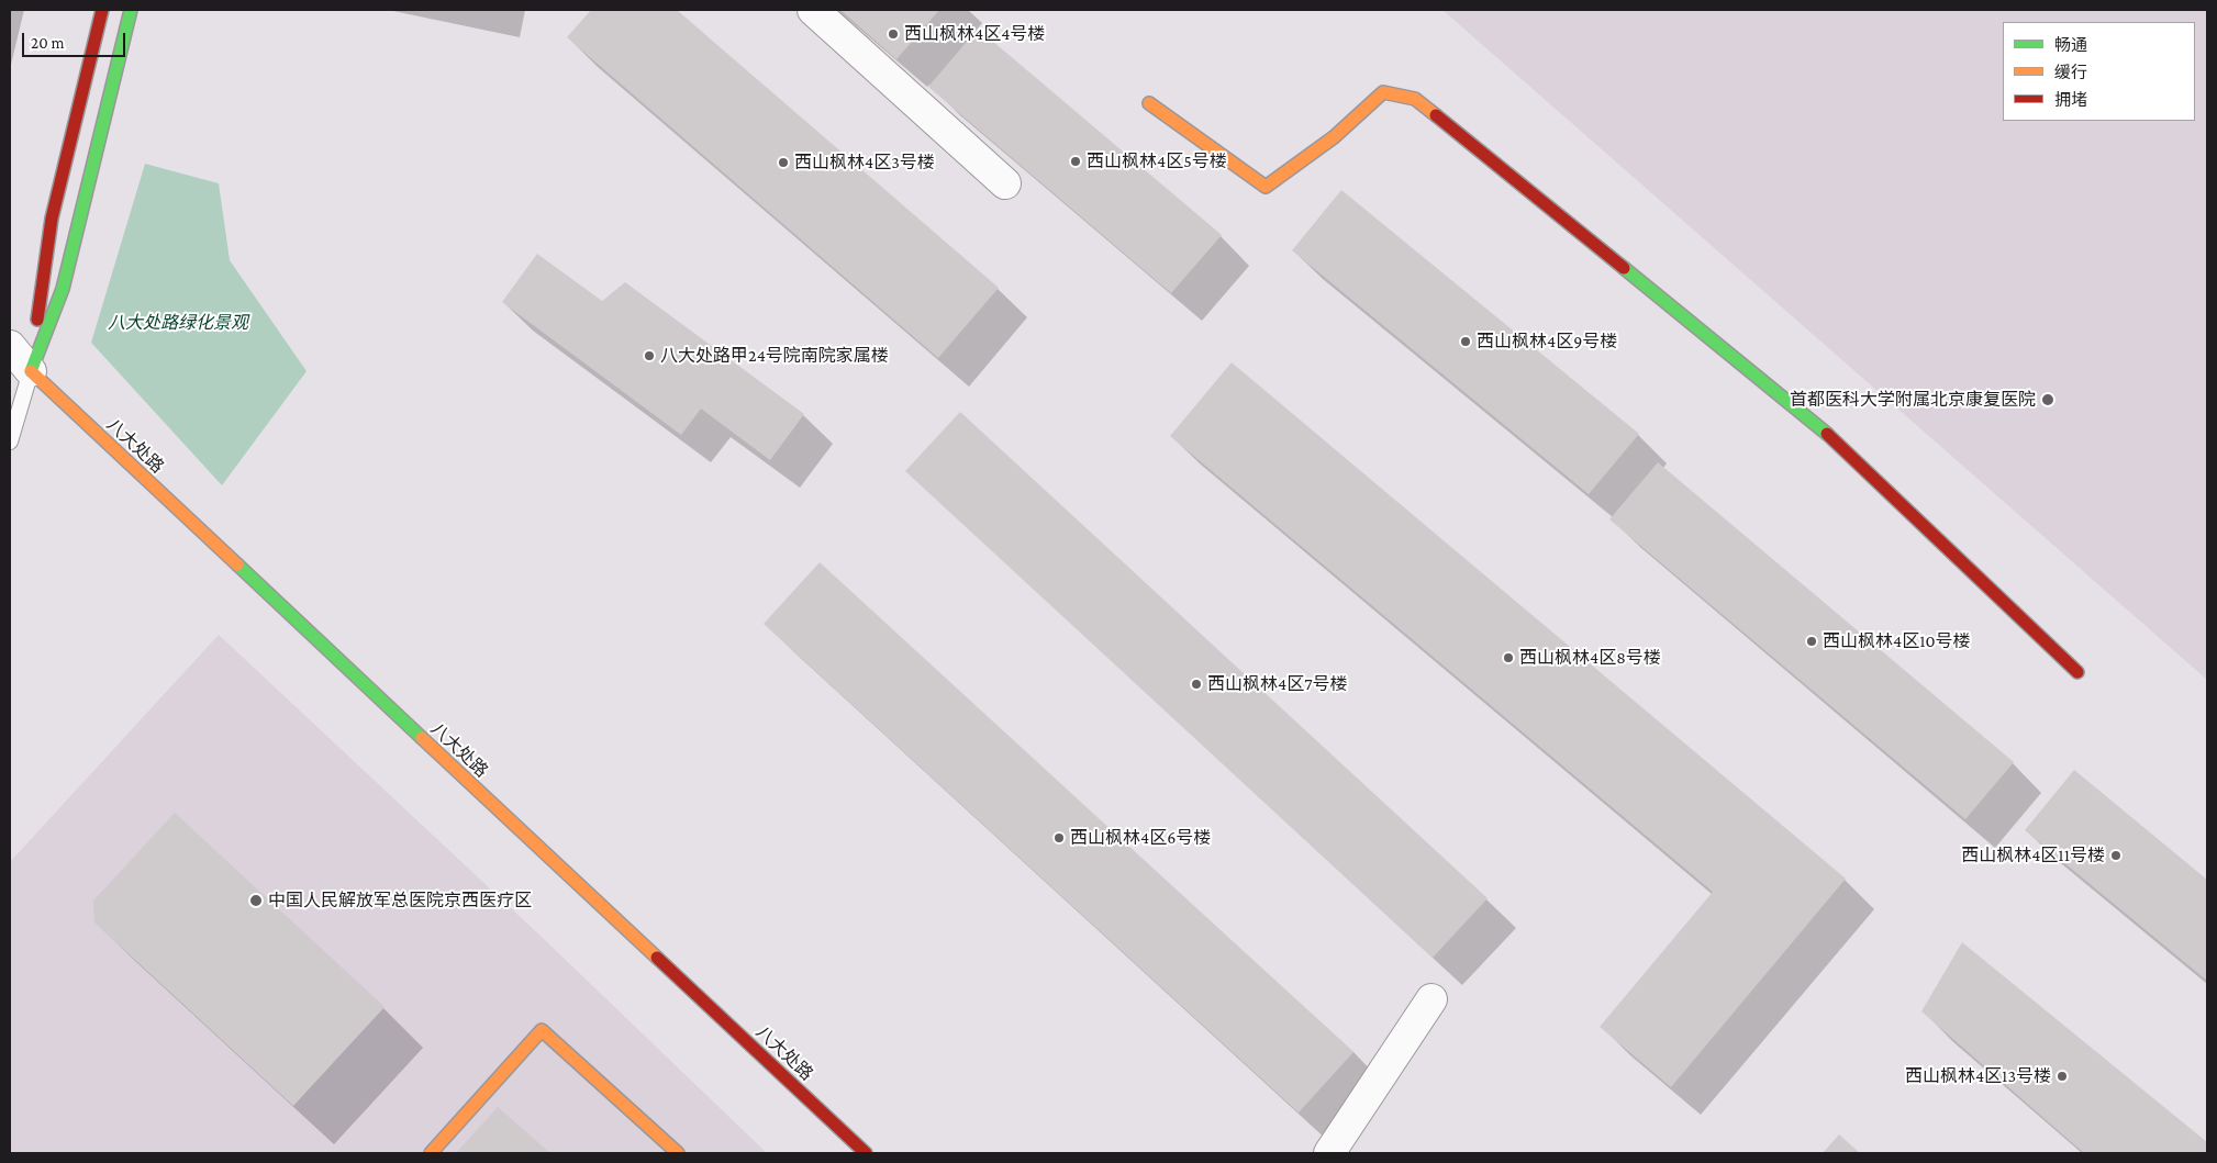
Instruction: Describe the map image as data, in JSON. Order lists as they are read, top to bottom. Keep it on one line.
{"streets":{"street":["八大处路"]},"parks":["八大处路绿化景观"],"places":["西山枫林4区4号楼","西山枫林4区5号楼","西山枫林4区3号楼","西山枫林4区9号楼","八大处路甲24号院南院家属楼","首都医科大学附属北京康复医院","西山枫林4区10号楼","西山枫林4区8号楼","西山枫林4区7号楼","西山枫林4区6号楼","西山枫林4区11号楼","中国人民解放军总医院京西医疗区","西山枫林4区13号楼"],"legend":["畅通","缓行","拥堵"],"scale_bar":"20 m"}
